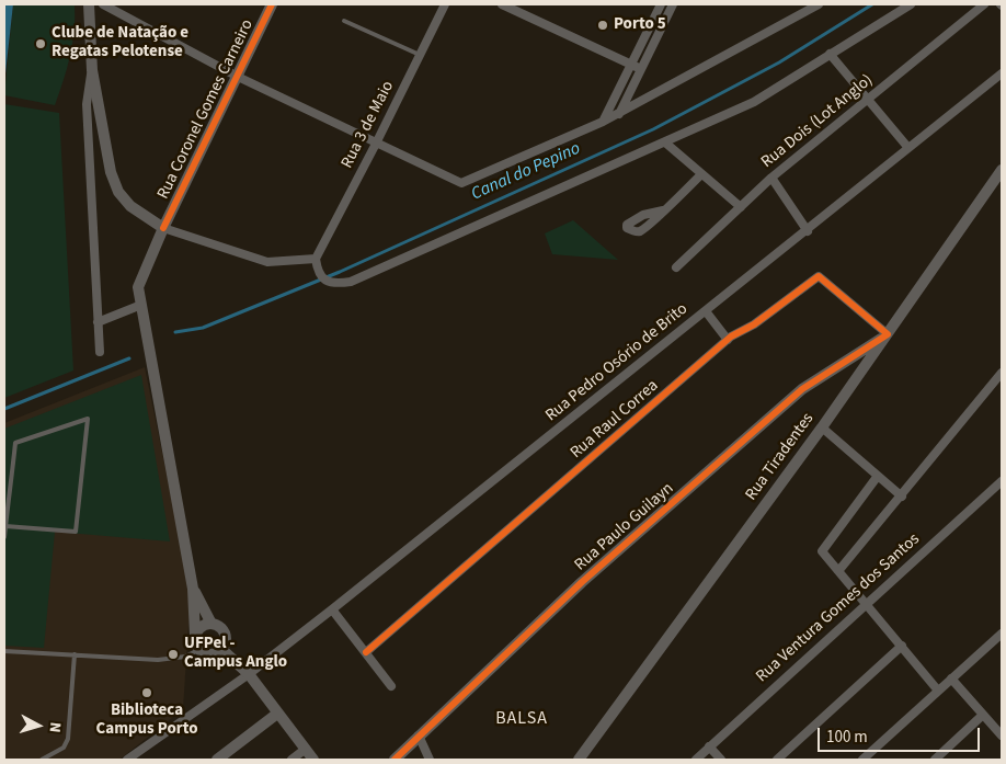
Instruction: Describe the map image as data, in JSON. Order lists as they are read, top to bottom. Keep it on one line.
{"streets":{"street":["Rua Coronel Gomes Carneiro","Rua Dois (Lot Anglo)","Rua 3 de Maio","Rua Pedro Osório de Brito","Rua Raul Correa","Rua Tiradentes","Rua Paulo Guilayn","Rua Ventura Gomes dos Santos"]},"crossings":[["Rua Raul Correa","Rua Tiradentes"],["Rua Raul Correa","Rua Paulo Guilayn"],["Rua Tiradentes","Rua Paulo Guilayn"]],"districts":["BALSA"],"water":["Canal do Pepino"],"places":["Porto 5","Clube de Natação e Regatas Pelotense","UFPel - Campus Anglo","Biblioteca Campus Porto"],"scale_bar":"100 m","north":"right"}
